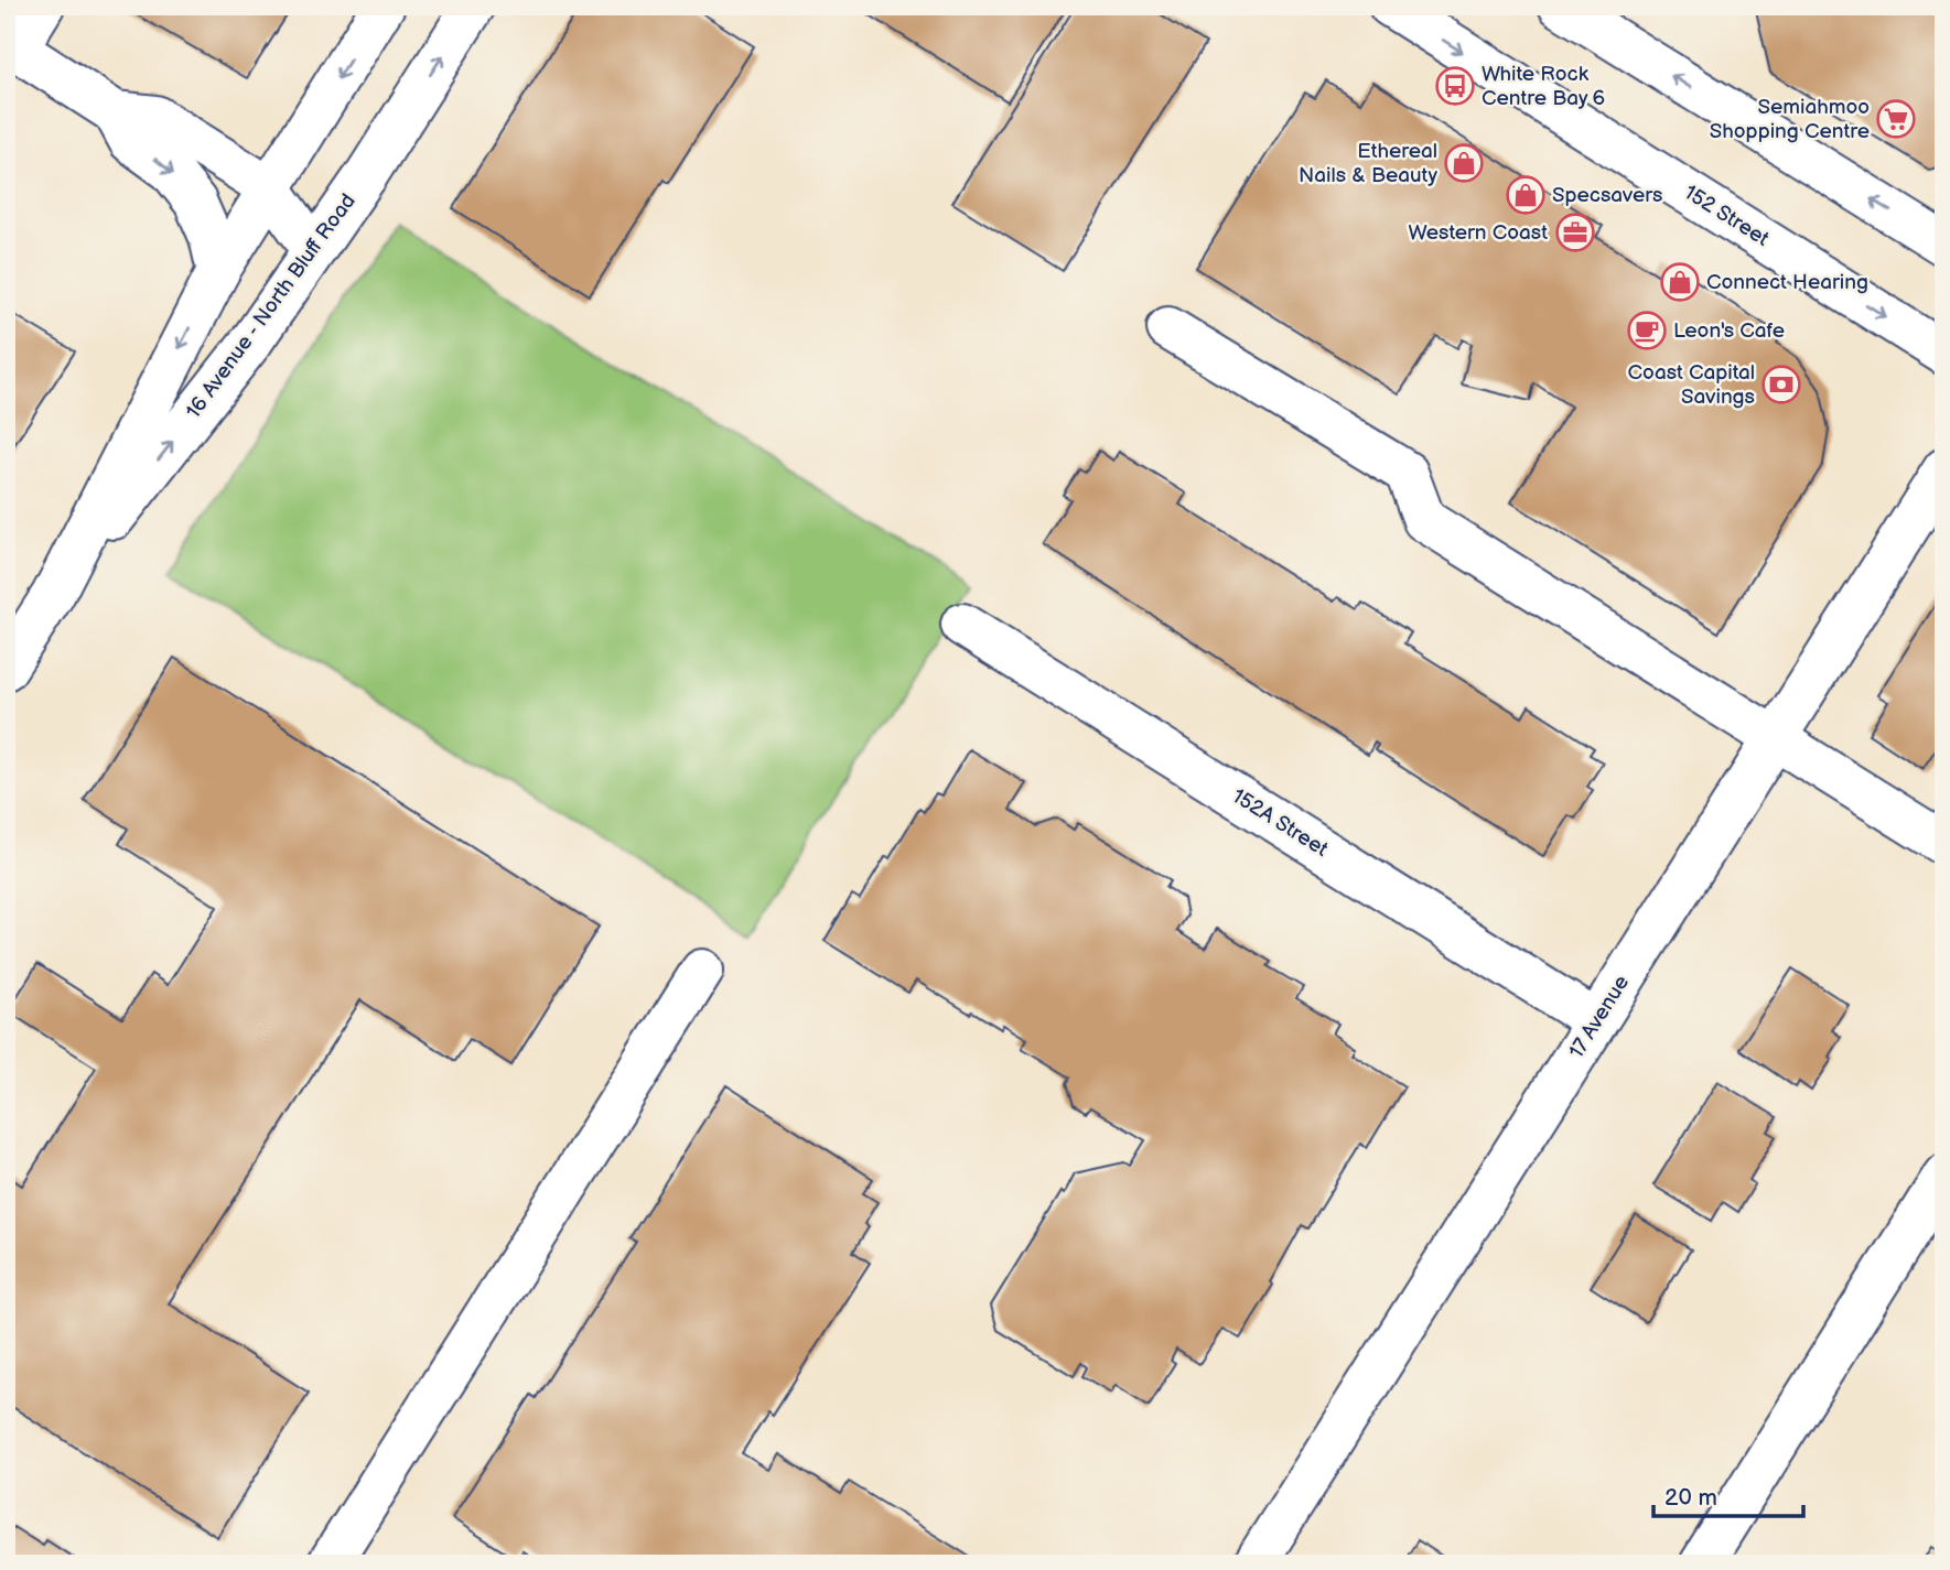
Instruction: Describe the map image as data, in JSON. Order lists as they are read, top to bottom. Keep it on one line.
{"streets":{"main road":["152 Street","16 Avenue - North Bluff Road","152A Street","17 Avenue"]},"crossings":[["152A Street","17 Avenue"]],"places":{"bus stop":["White Rock Centre Bay 6"],"supermarket":["Semiahmoo Shopping Centre"],"shop":["Ethereal Nails & Beauty","Specsavers","Connect Hearing"],"office":["Western Coast"],"cafe":["Leon's Cafe"],"bank":["Coast Capital Savings"]},"scale_bar":"20 m"}
